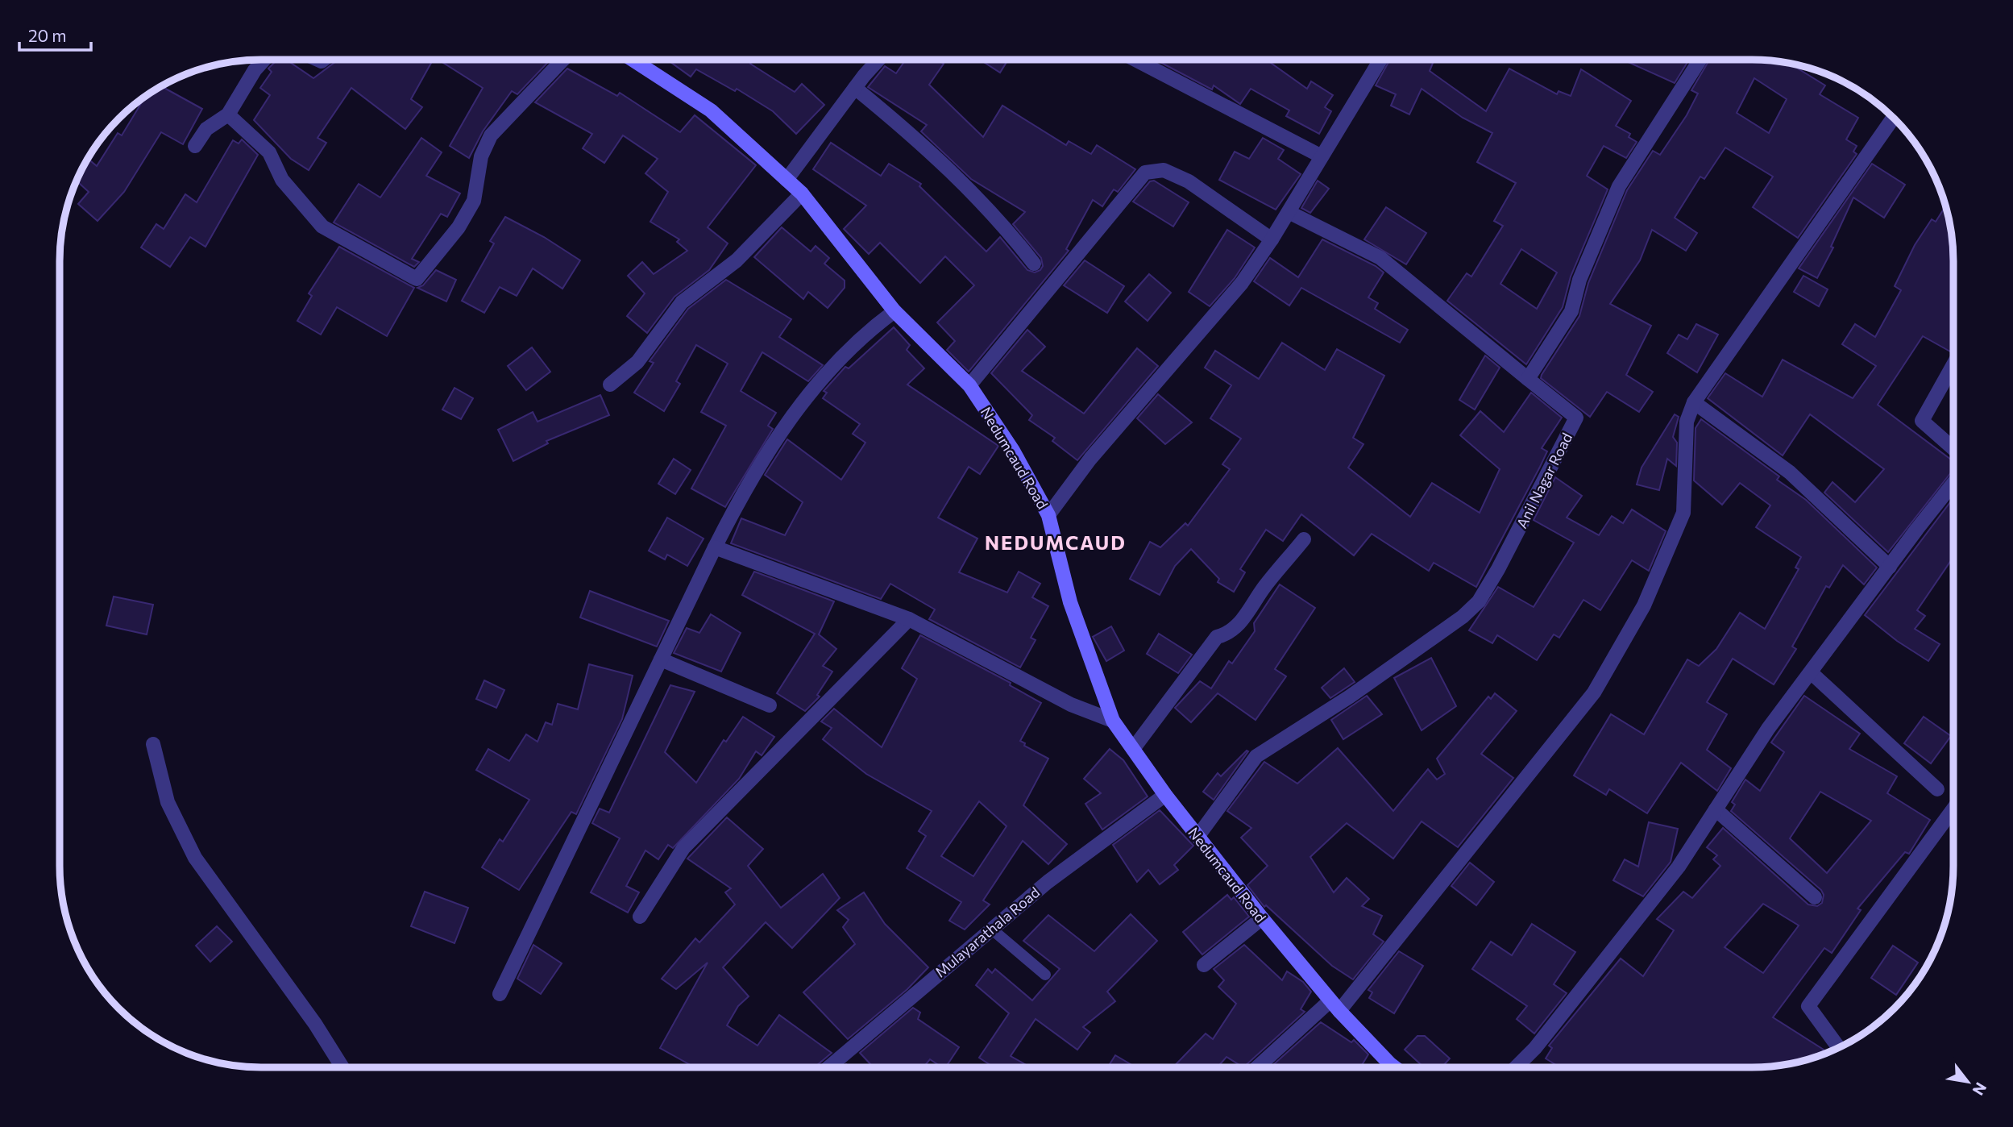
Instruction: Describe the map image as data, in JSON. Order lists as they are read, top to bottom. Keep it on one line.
{"streets":{"main road":["Nedumcaud Road"],"street":["Anil Nagar Road","Mulayarathala Road"]},"crossings":[["Nedumcaud Road","Anil Nagar Road"],["Nedumcaud Road","Mulayarathala Road"]],"districts":["NEDUMCAUD"],"scale_bar":"20 m","north":"bottom right"}
